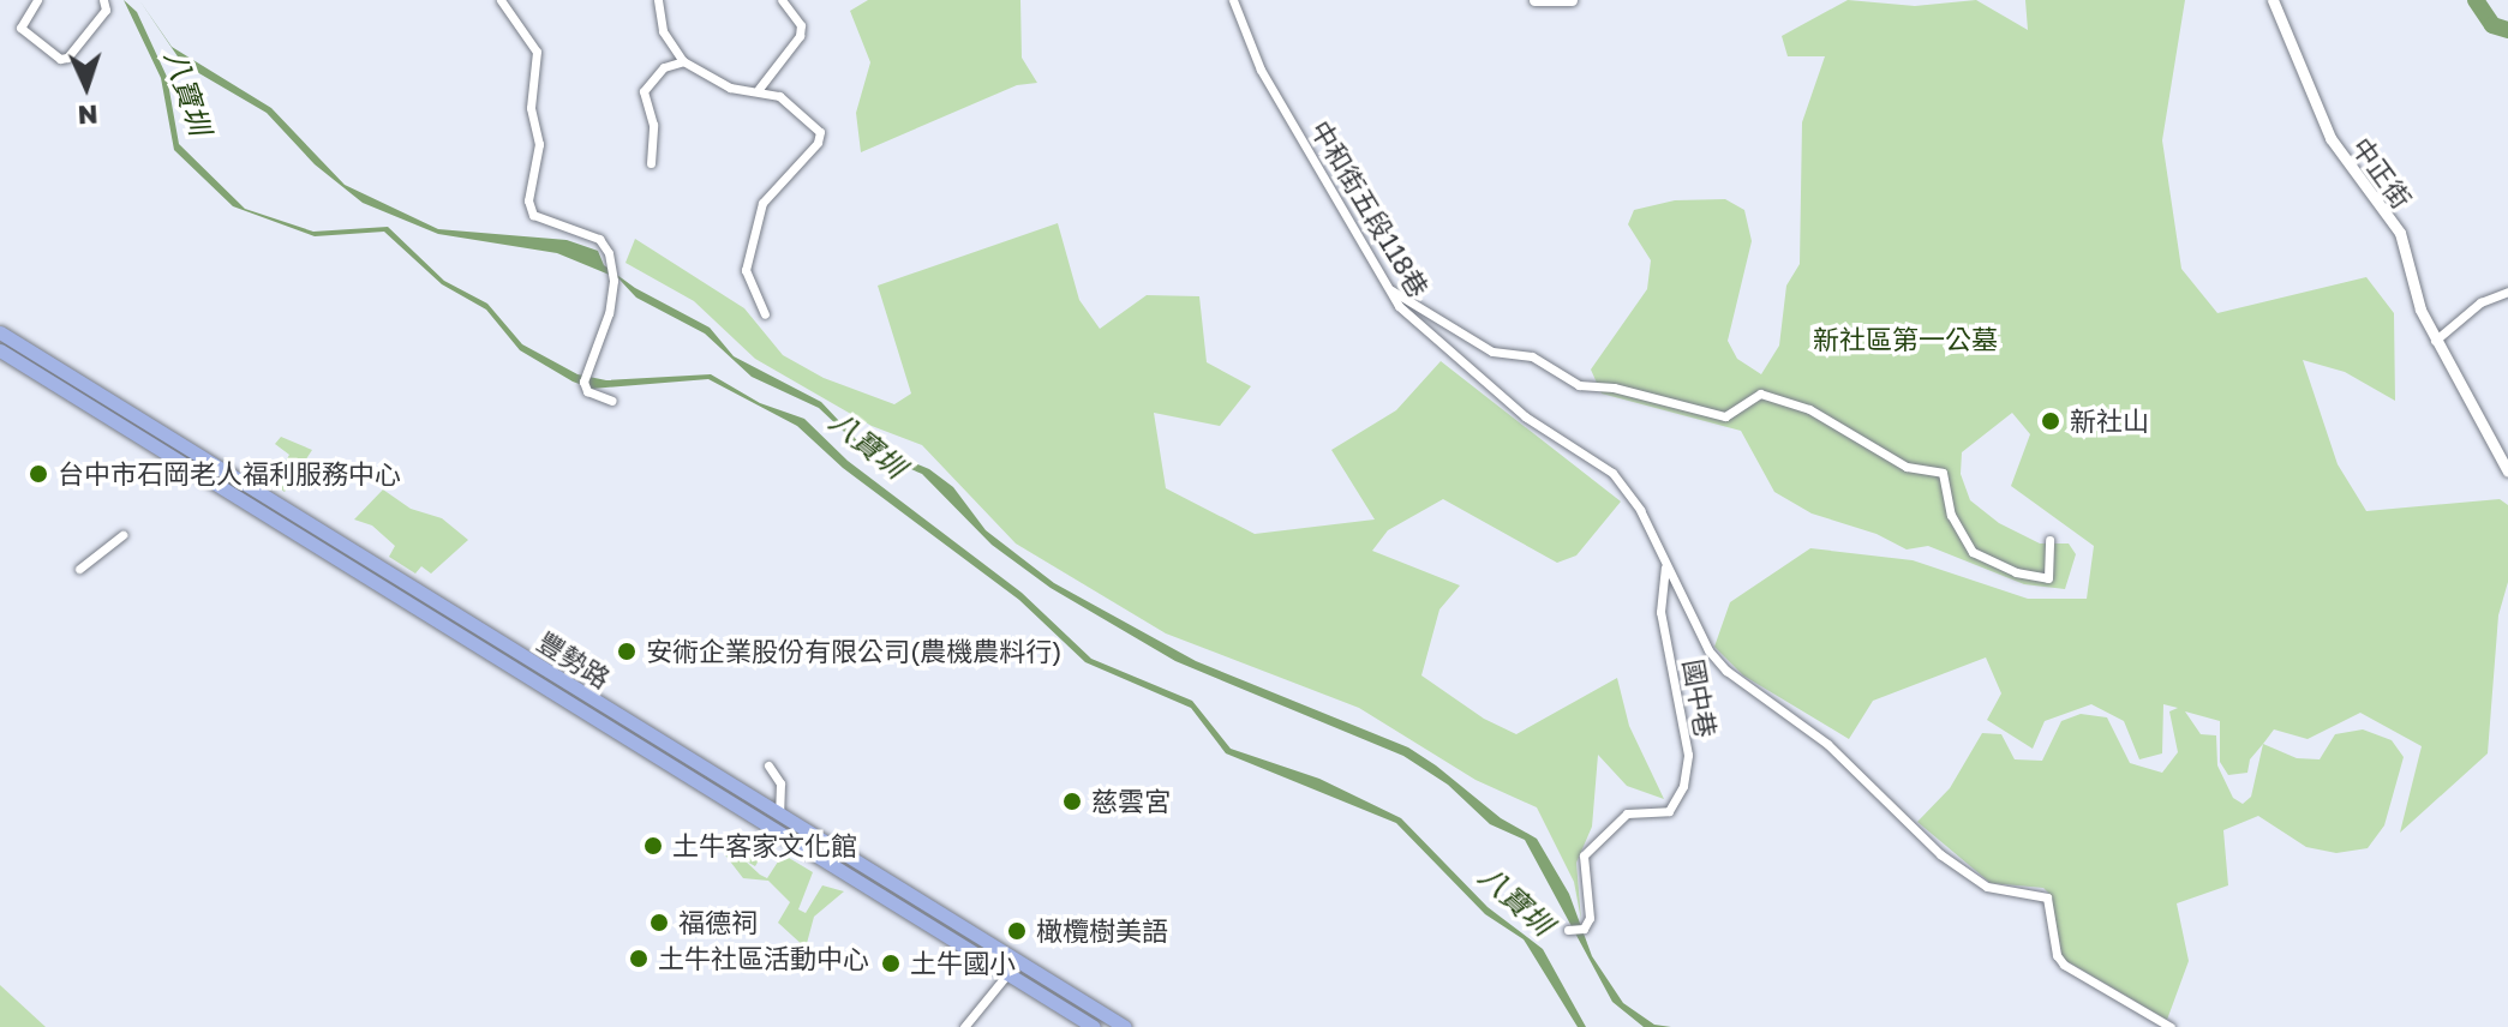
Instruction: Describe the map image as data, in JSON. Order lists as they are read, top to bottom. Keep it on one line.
{"streets":{"main road":["豐勢路"],"street":["中正街","中和街五段118巷","國中巷"]},"crossings":[["中和街五段118巷","國中巷"]],"water":["八寶圳"],"parks":["新社區第一公墓"],"places":["新社山","台中市石岡老人福利服務中心","安術企業股份有限公司(農機農料行)","慈雲宮","土牛客家文化館","福德祠","橄欖樹美語","土牛社區活動中心","土牛國小"],"north":"bottom"}
